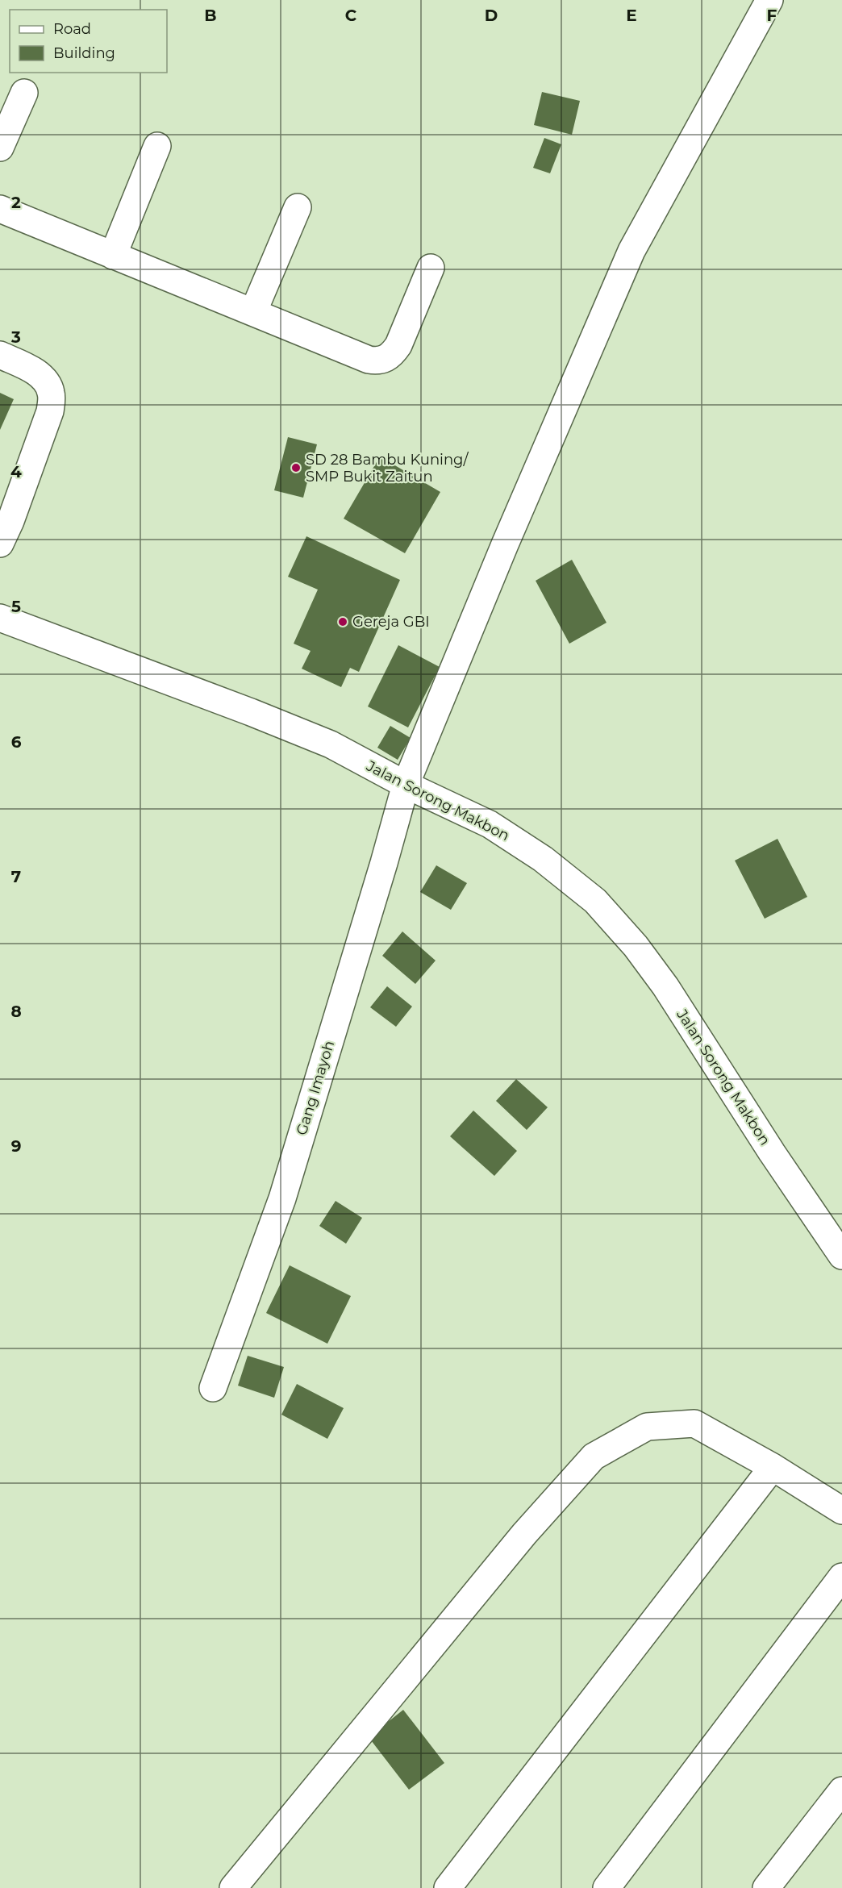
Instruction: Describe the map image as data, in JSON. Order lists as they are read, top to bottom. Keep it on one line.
{"streets":{"main road":["Jalan Sorong Makbon","Gang Imayoh"]},"crossings":[["Jalan Sorong Makbon","Gang Imayoh"]],"places":["SD 28 Bambu Kuning/ SMP Bukit Zaitun","Gereja GBI"],"legend":["Road","Building"],"grid":{"columns":["B","C","D","E","F"],"rows":["2","3","4","5","6","7","8","9"]}}
